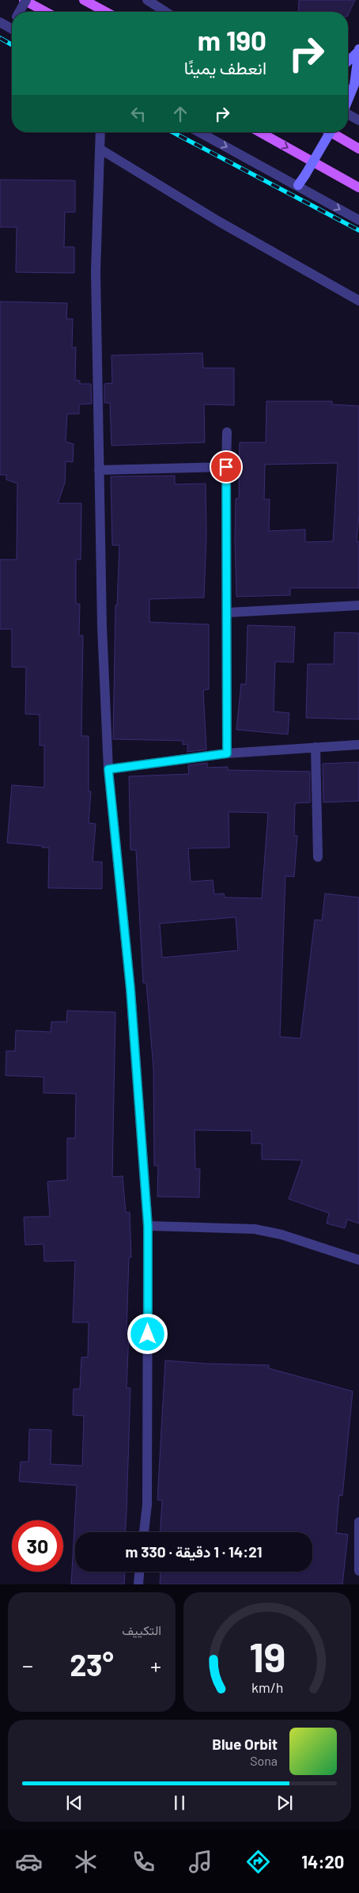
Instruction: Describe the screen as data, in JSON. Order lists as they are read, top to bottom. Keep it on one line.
{"page":{"turn":["190 m","انعطف يمينًا"],"limit":"30","trip":"14:21 · 1 دقيقة · 330 m","tile":"التكييف","heat":["−","23°","+"],"song":["Blue Orbit","Sona"],"tabs":"14:20","gauge":["19","km/h"]}}
